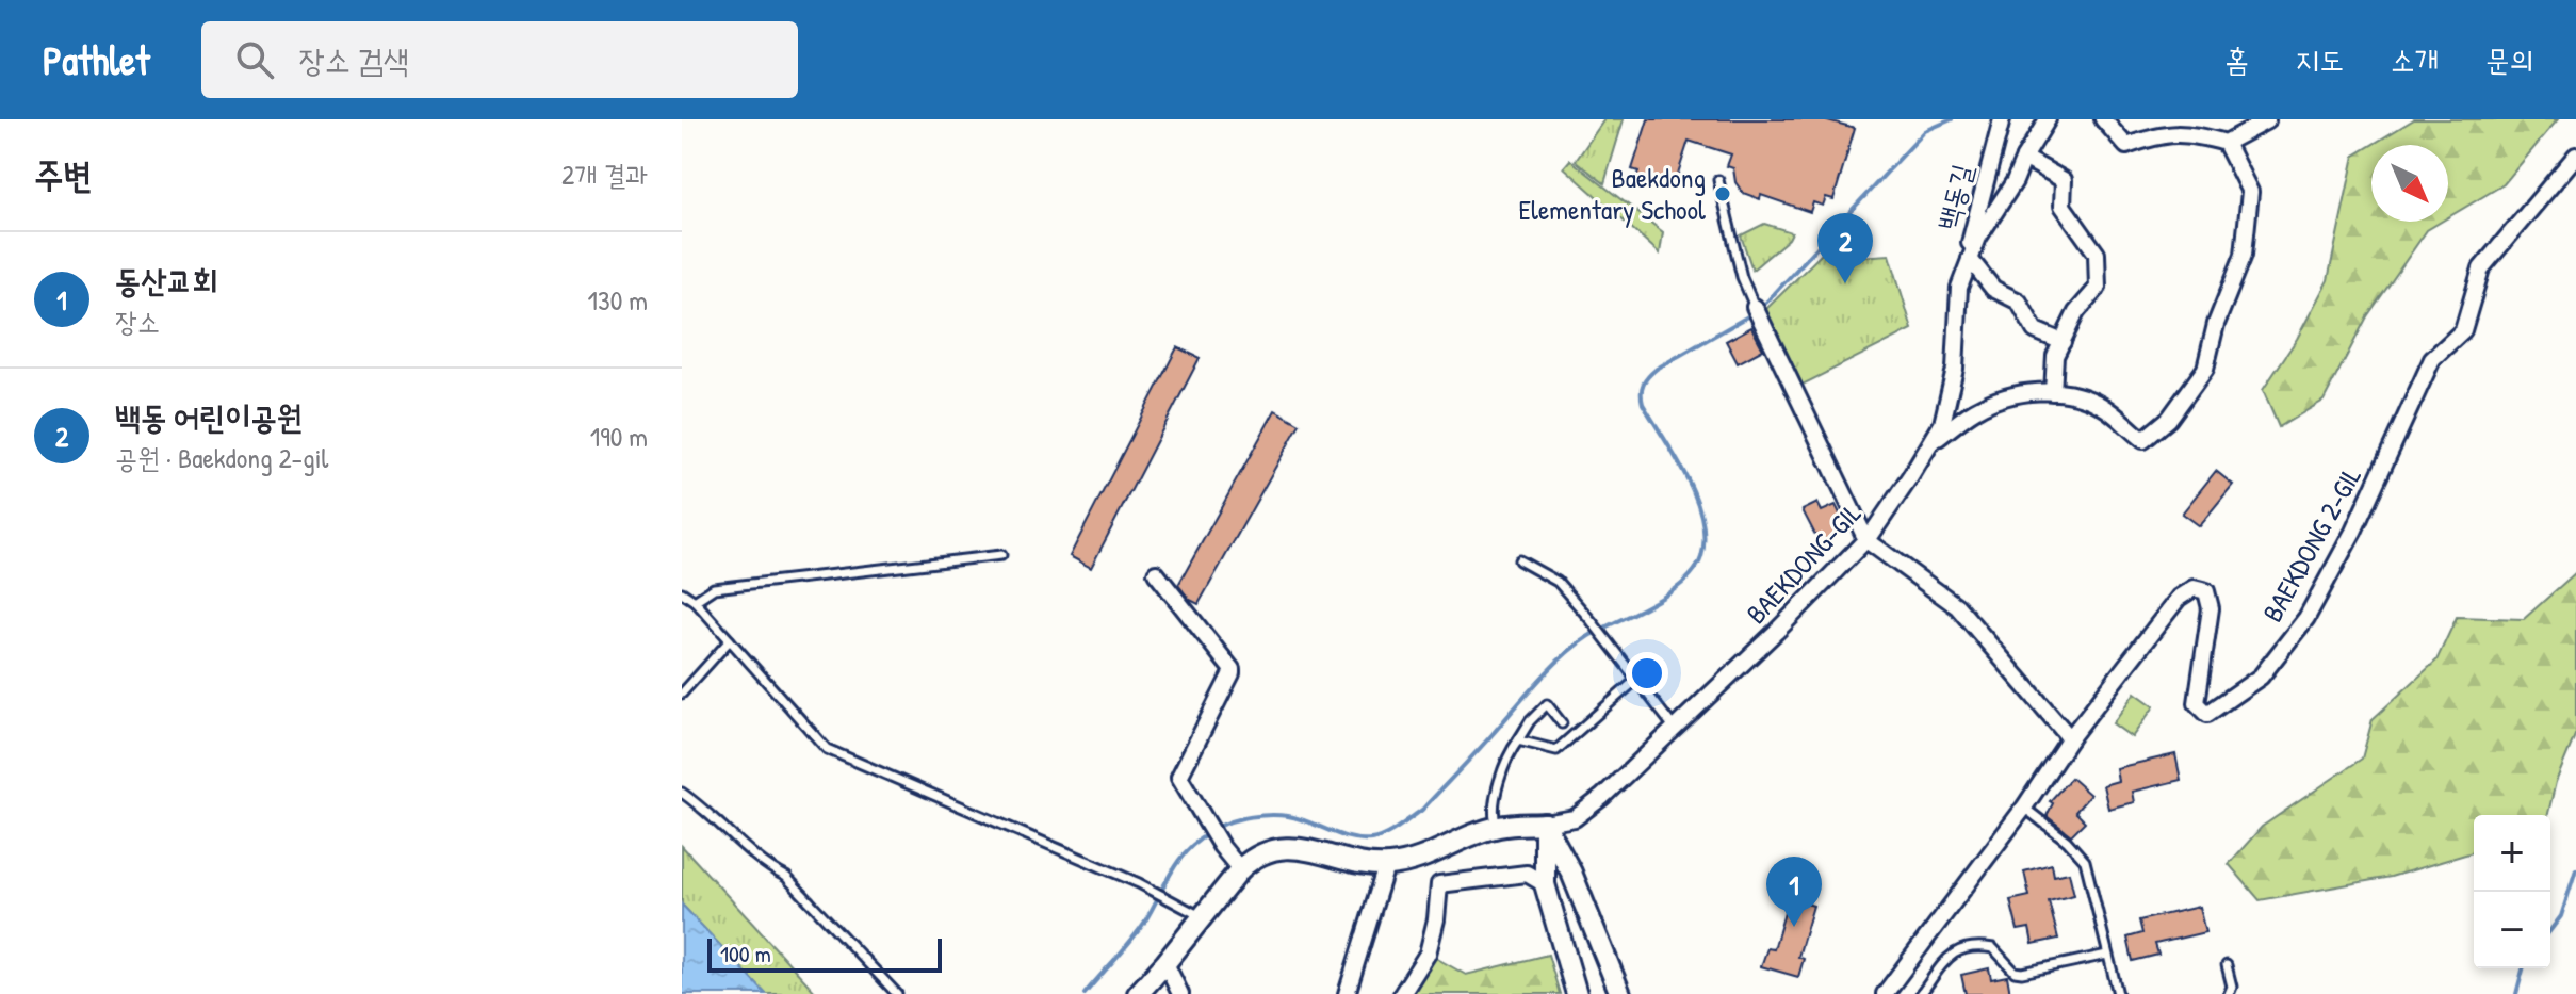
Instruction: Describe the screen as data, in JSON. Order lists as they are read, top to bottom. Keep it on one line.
{"streets":{"street":["백동길","BAEKDONG 2-GIL","BAEKDONG-GIL"]},"crossings":[["백동길","BAEKDONG-GIL"]],"places":["Baekdong Elementary School"],"scale_bar":"100 m","north":"bottom right","page":{"header":"Pathlet","search":"장소 검색","nav":["홈","지도","소개","문의"],"heading":["주변","2개 결과"],"pins":["2","1"],"list":[{"mark":"1","name":"동산교회","note":"장소","value":"130 m"},{"mark":"2","name":"백동 어린이공원","note":"공원 · Baekdong 2-gil","value":"190 m"}],"map_buttons":["+","−"],"scale":"100 m"}}
